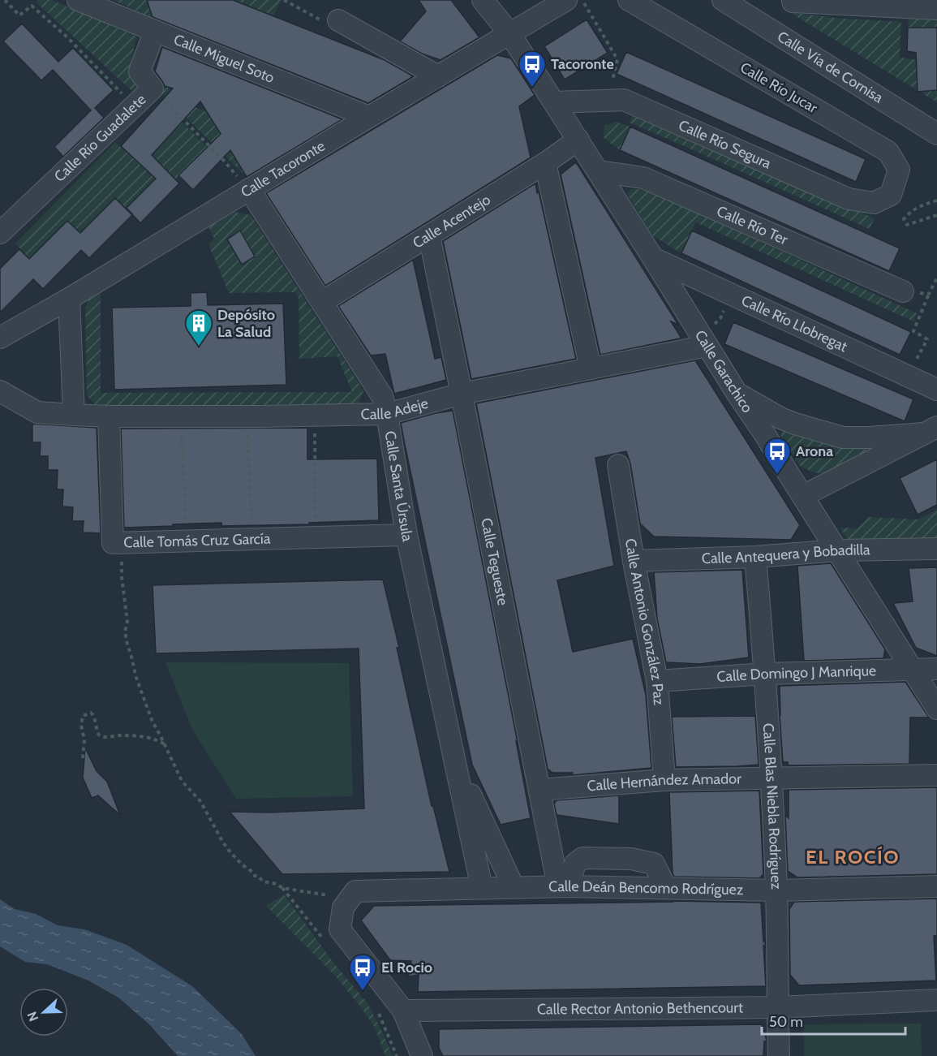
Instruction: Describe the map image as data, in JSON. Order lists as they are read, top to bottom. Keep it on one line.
{"streets":{"street":["Calle Miguel Soto","Calle Vía de Cornisa","Calle Río Jucar","Calle Río Guadalete","Calle Río Segura","Calle Tacoronte","Calle Acentejo","Calle Río Ter","Calle Río Llobregat","Calle Garachico","Calle Adeje","Calle Santa Úrsula","Calle Tomás Cruz García","Calle Antequera y Bobadilla","Calle Tegueste","Calle Antonio González Paz","Calle Domingo J Manrique","Calle Hernández Amador","Calle Blas Niebla Rodríguez","Calle Deán Bencomo Rodríguez","Calle Rector Antonio Bethencourt"]},"crossings":[["Calle Miguel Soto","Calle Río Guadalete"],["Calle Miguel Soto","Calle Tacoronte"],["Calle Río Jucar","Calle Río Segura"],["Calle Río Segura","Calle Garachico"],["Calle Tacoronte","Calle Garachico"],["Calle Tacoronte","Calle Santa Úrsula"],["Calle Acentejo","Calle Garachico"],["Calle Acentejo","Calle Santa Úrsula"],["Calle Acentejo","Calle Tegueste"],["Calle Río Ter","Calle Garachico"],["Calle Río Llobregat","Calle Garachico"],["Calle Garachico","Calle Adeje"],["Calle Garachico","Calle Antequera y Bobadilla"],["Calle Garachico","Calle Domingo J Manrique"],["Calle Adeje","Calle Santa Úrsula"],["Calle Adeje","Calle Tomás Cruz García"],["Calle Adeje","Calle Tegueste"],["Calle Santa Úrsula","Calle Tomás Cruz García"],["Calle Santa Úrsula","Calle Deán Bencomo Rodríguez"],["Calle Antequera y Bobadilla","Calle Antonio González Paz"],["Calle Antequera y Bobadilla","Calle Blas Niebla Rodríguez"],["Calle Tegueste","Calle Hernández Amador"],["Calle Tegueste","Calle Deán Bencomo Rodríguez"],["Calle Antonio González Paz","Calle Domingo J Manrique"],["Calle Antonio González Paz","Calle Hernández Amador"],["Calle Domingo J Manrique","Calle Blas Niebla Rodríguez"],["Calle Hernández Amador","Calle Blas Niebla Rodríguez"],["Calle Blas Niebla Rodríguez","Calle Deán Bencomo Rodríguez"],["Calle Blas Niebla Rodríguez","Calle Rector Antonio Bethencourt"]],"districts":["EL ROCÍO"],"places":{"bus stop":["Tacoronte","Arona","El Rocio"],"building":["Depósito La Salud"]},"scale_bar":"50 m","north":"left"}
